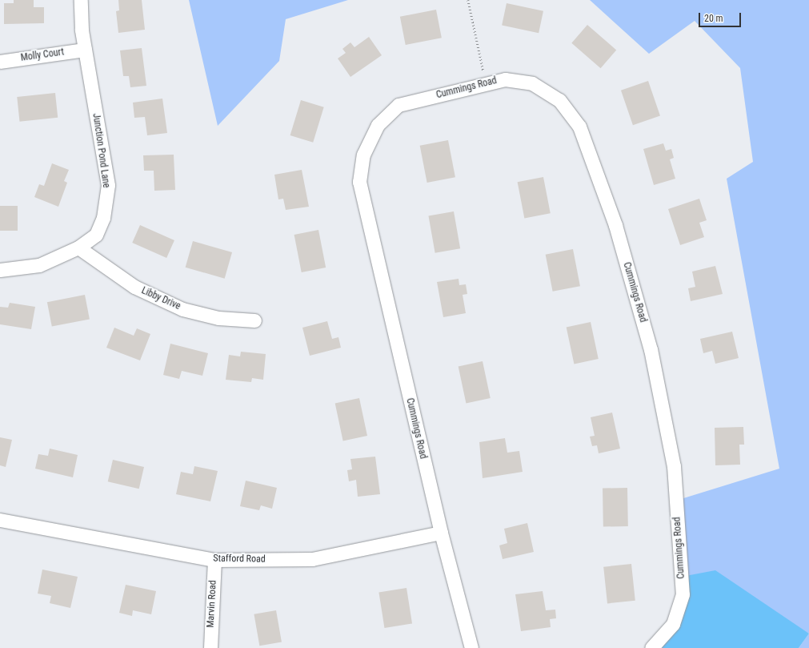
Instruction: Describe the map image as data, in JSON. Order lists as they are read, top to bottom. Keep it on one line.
{"streets":{"street":["Molly Court","Cummings Road","Junction Pond Lane","Libby Drive","Stafford Road","Marvin Road"]},"crossings":[["Molly Court","Junction Pond Lane"],["Cummings Road","Stafford Road"],["Junction Pond Lane","Libby Drive"],["Stafford Road","Marvin Road"]],"scale_bar":"20 m"}
